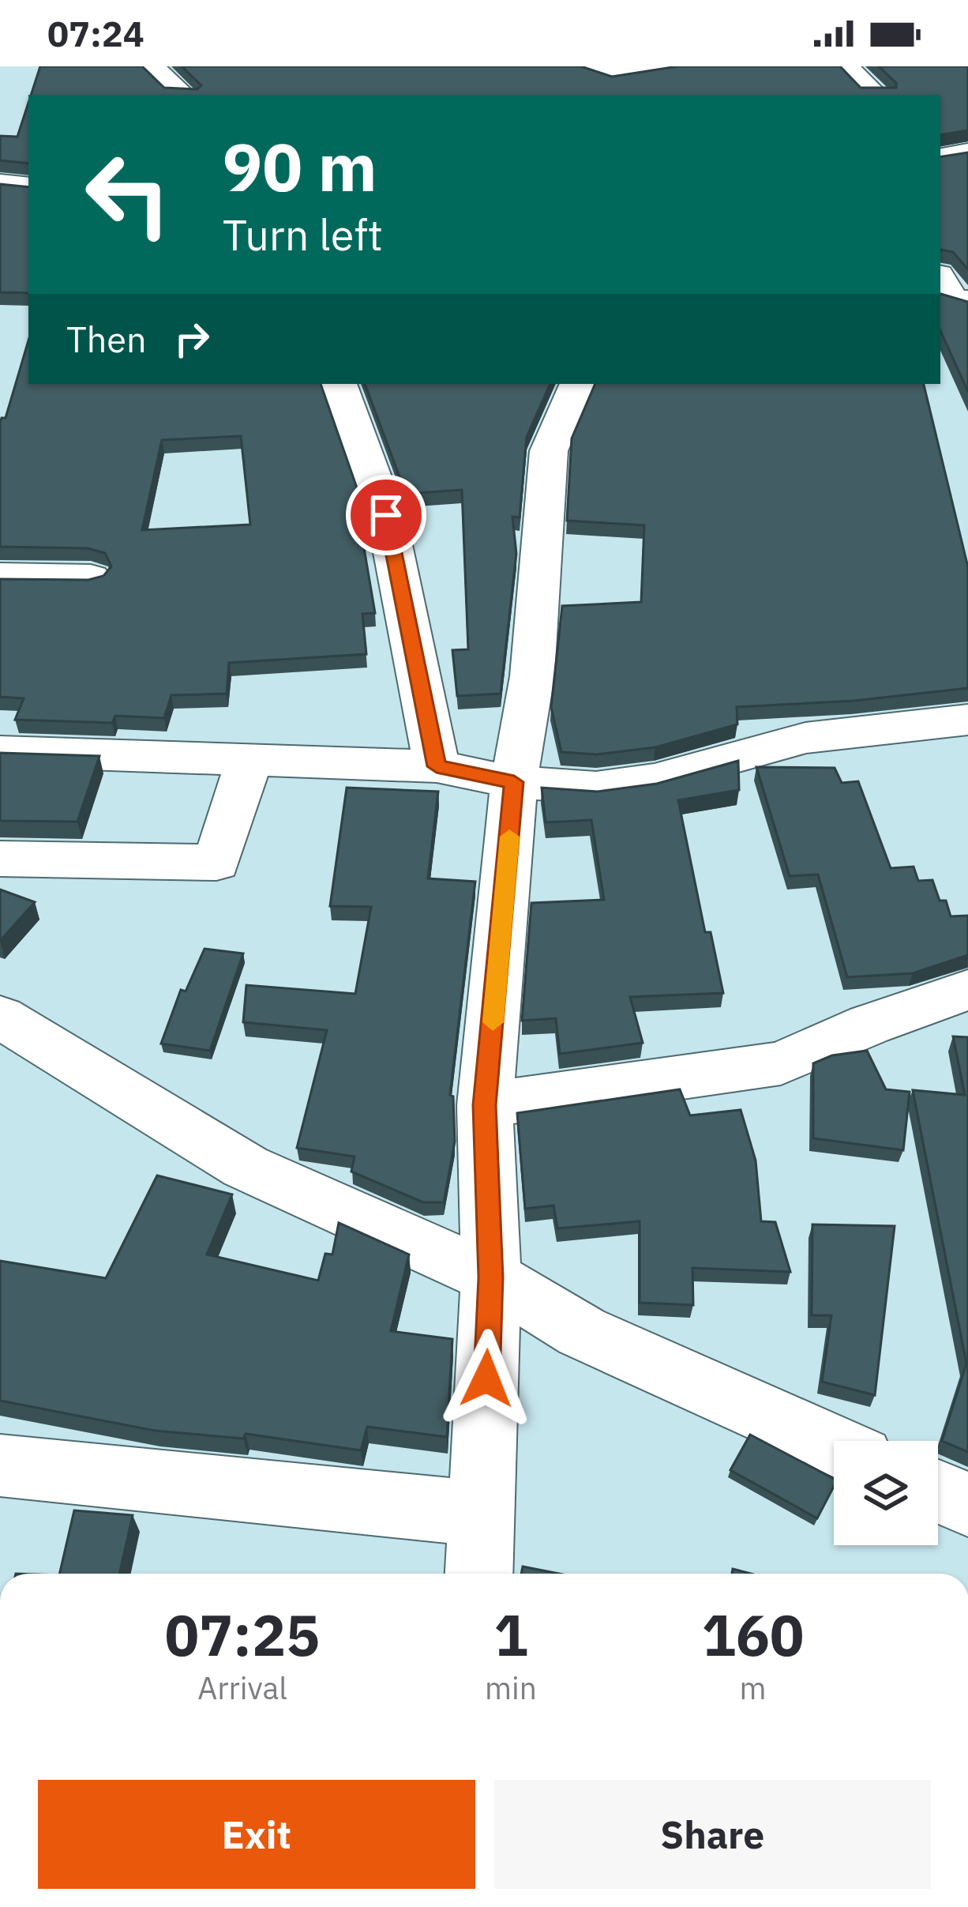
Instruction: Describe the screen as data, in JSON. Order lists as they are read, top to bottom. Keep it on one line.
{"page":{"status":"07:24","turn":["90 m","Turn left"],"then":"Then","eta":["07:25","Arrival","1","min","160","m"],"buttons":["Exit","Share"]}}
